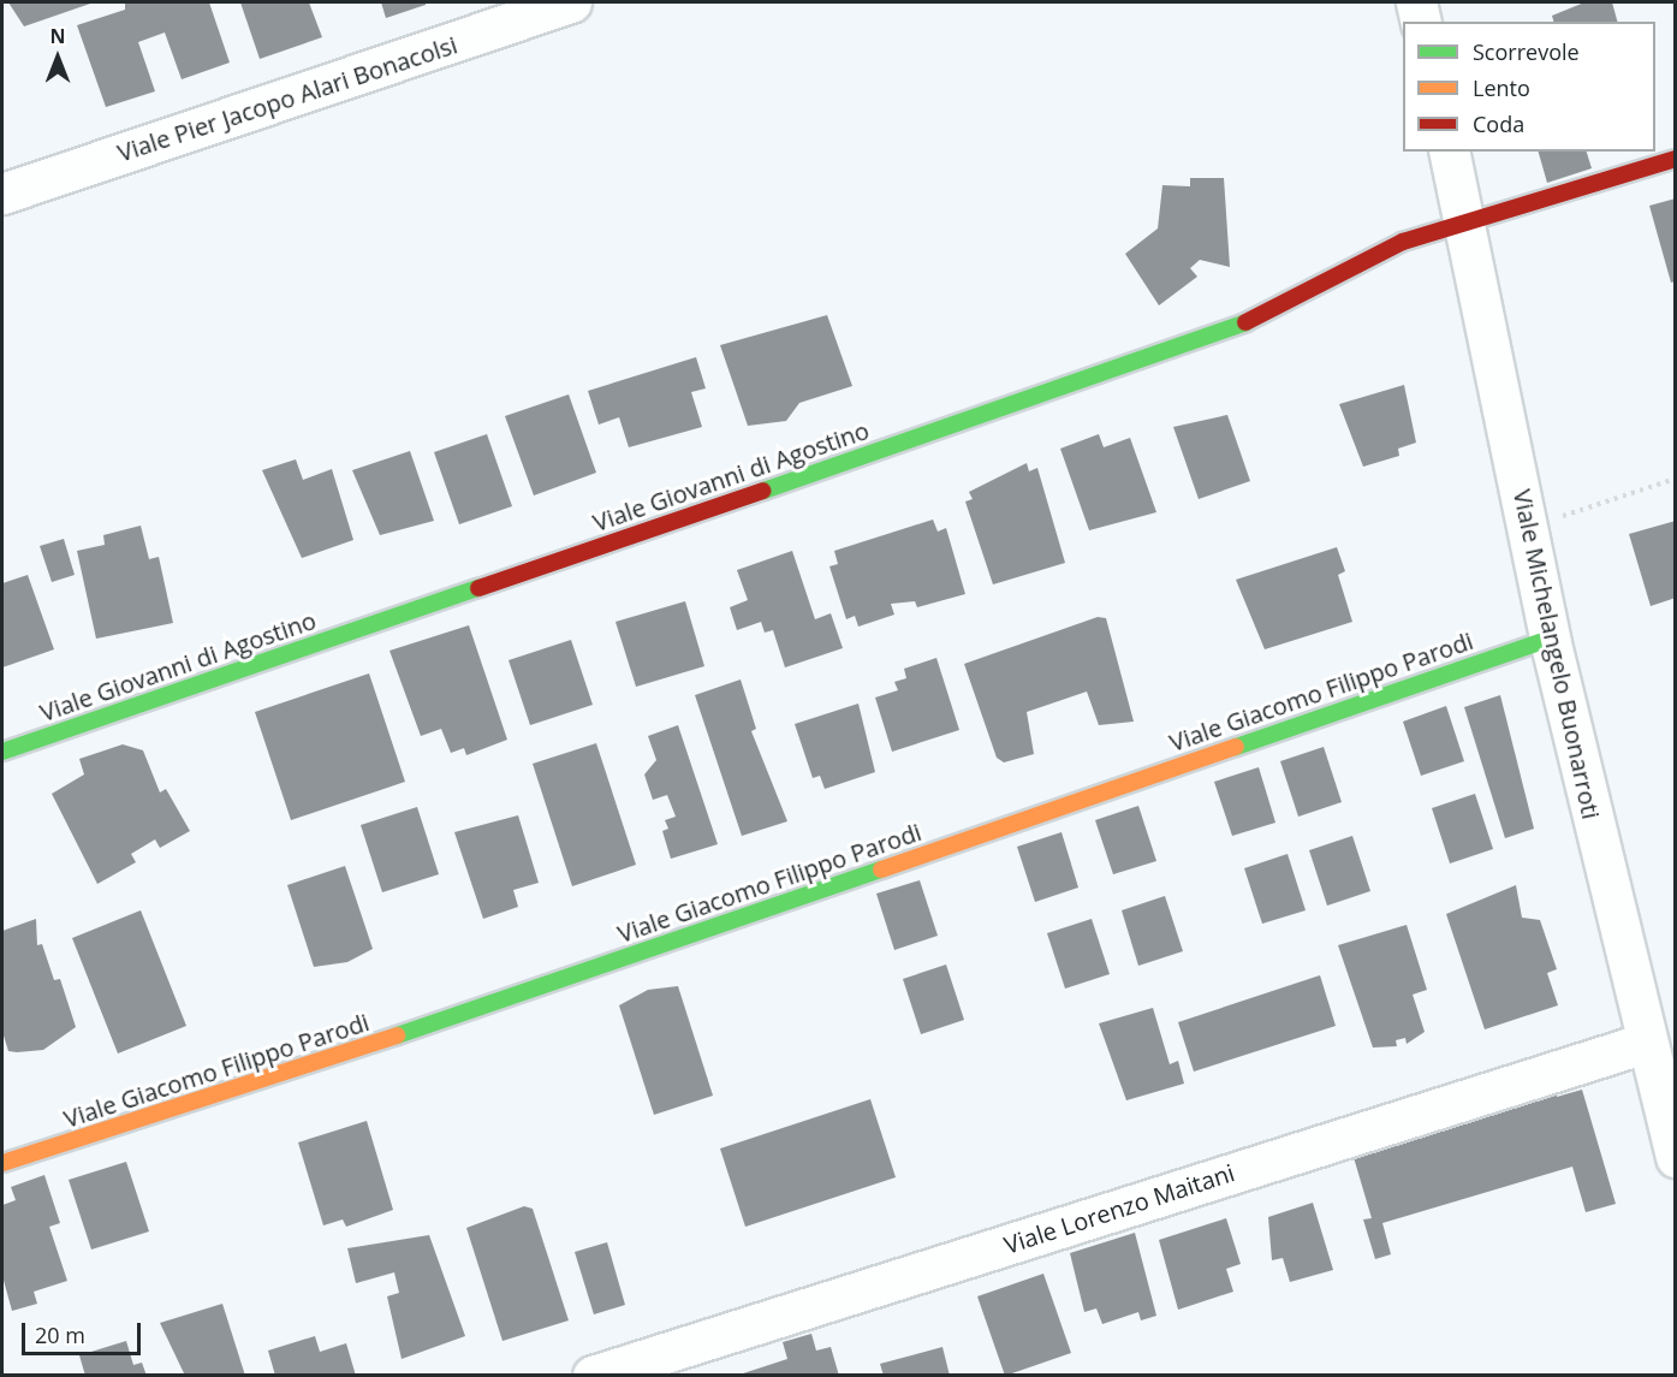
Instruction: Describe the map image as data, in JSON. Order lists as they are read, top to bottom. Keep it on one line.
{"streets":{"street":["Viale Pier Jacopo Alari Bonacolsi","Viale Giovanni di Agostino","Viale Michelangelo Buonarroti","Viale Giacomo Filippo Parodi","Viale Lorenzo Maitani"]},"crossings":[["Viale Giovanni di Agostino","Viale Michelangelo Buonarroti"],["Viale Michelangelo Buonarroti","Viale Giacomo Filippo Parodi"],["Viale Michelangelo Buonarroti","Viale Lorenzo Maitani"]],"legend":["Scorrevole","Lento","Coda"],"scale_bar":"20 m","north":"top"}
